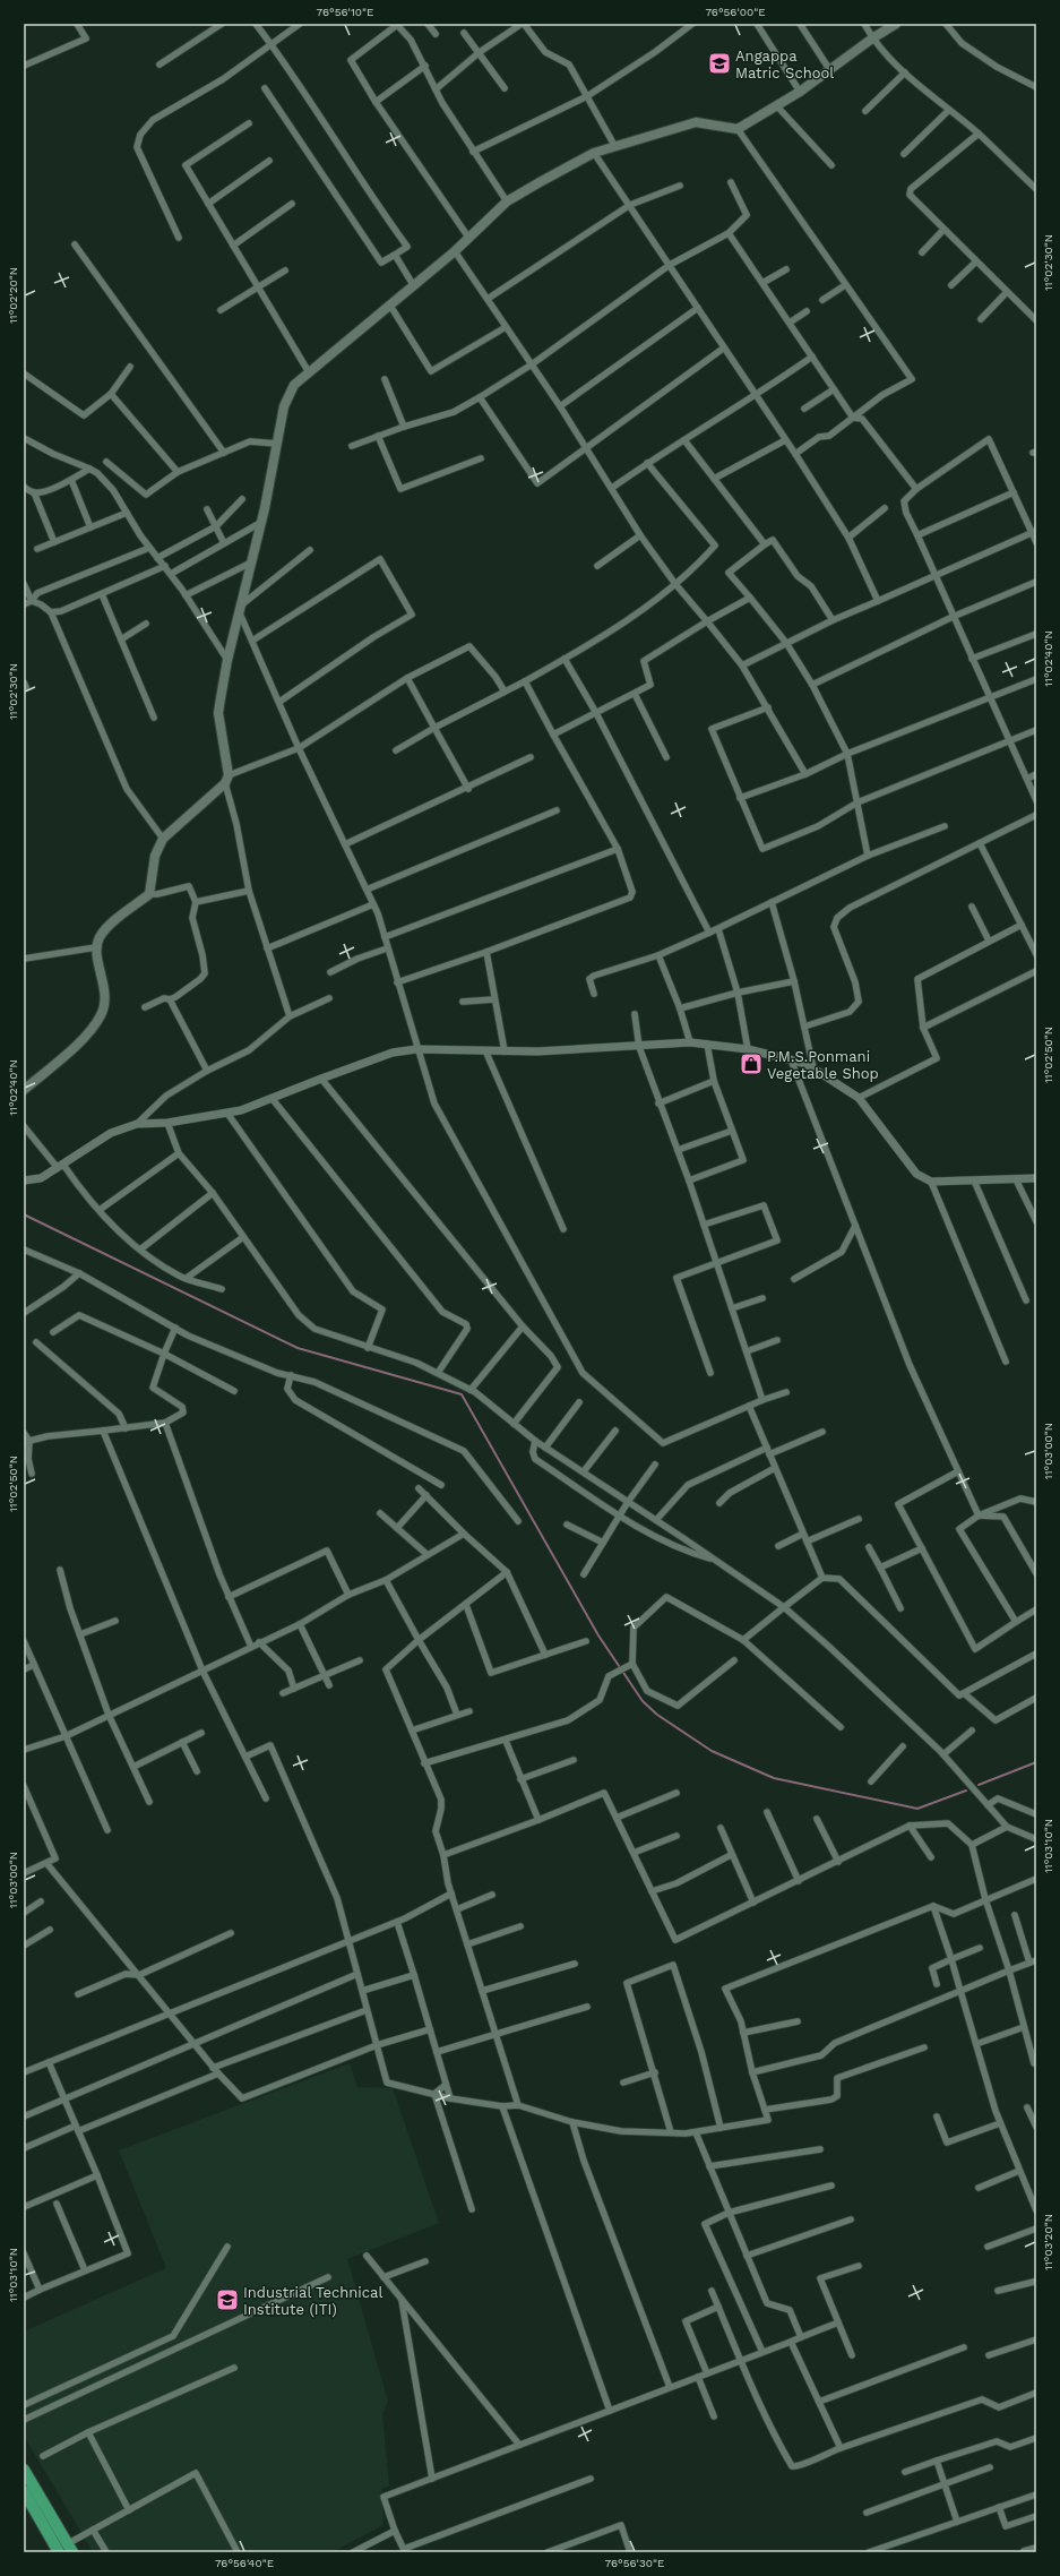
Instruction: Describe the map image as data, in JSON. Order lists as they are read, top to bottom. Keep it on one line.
{"places":{"school or university":["Angappa Matric School","Industrial Technical Institute (ITI)"],"shop":["P.M.S.Ponmani Vegetable Shop"]},"coordinates":["76°56'10\"E","76°56'00\"E","11°02'30\"N","11°02'20\"N","11°02'40\"N","11°02'50\"N","11°03'00\"N","11°03'10\"N","11°03'20\"N","76°56'40\"E","76°56'30\"E"]}
